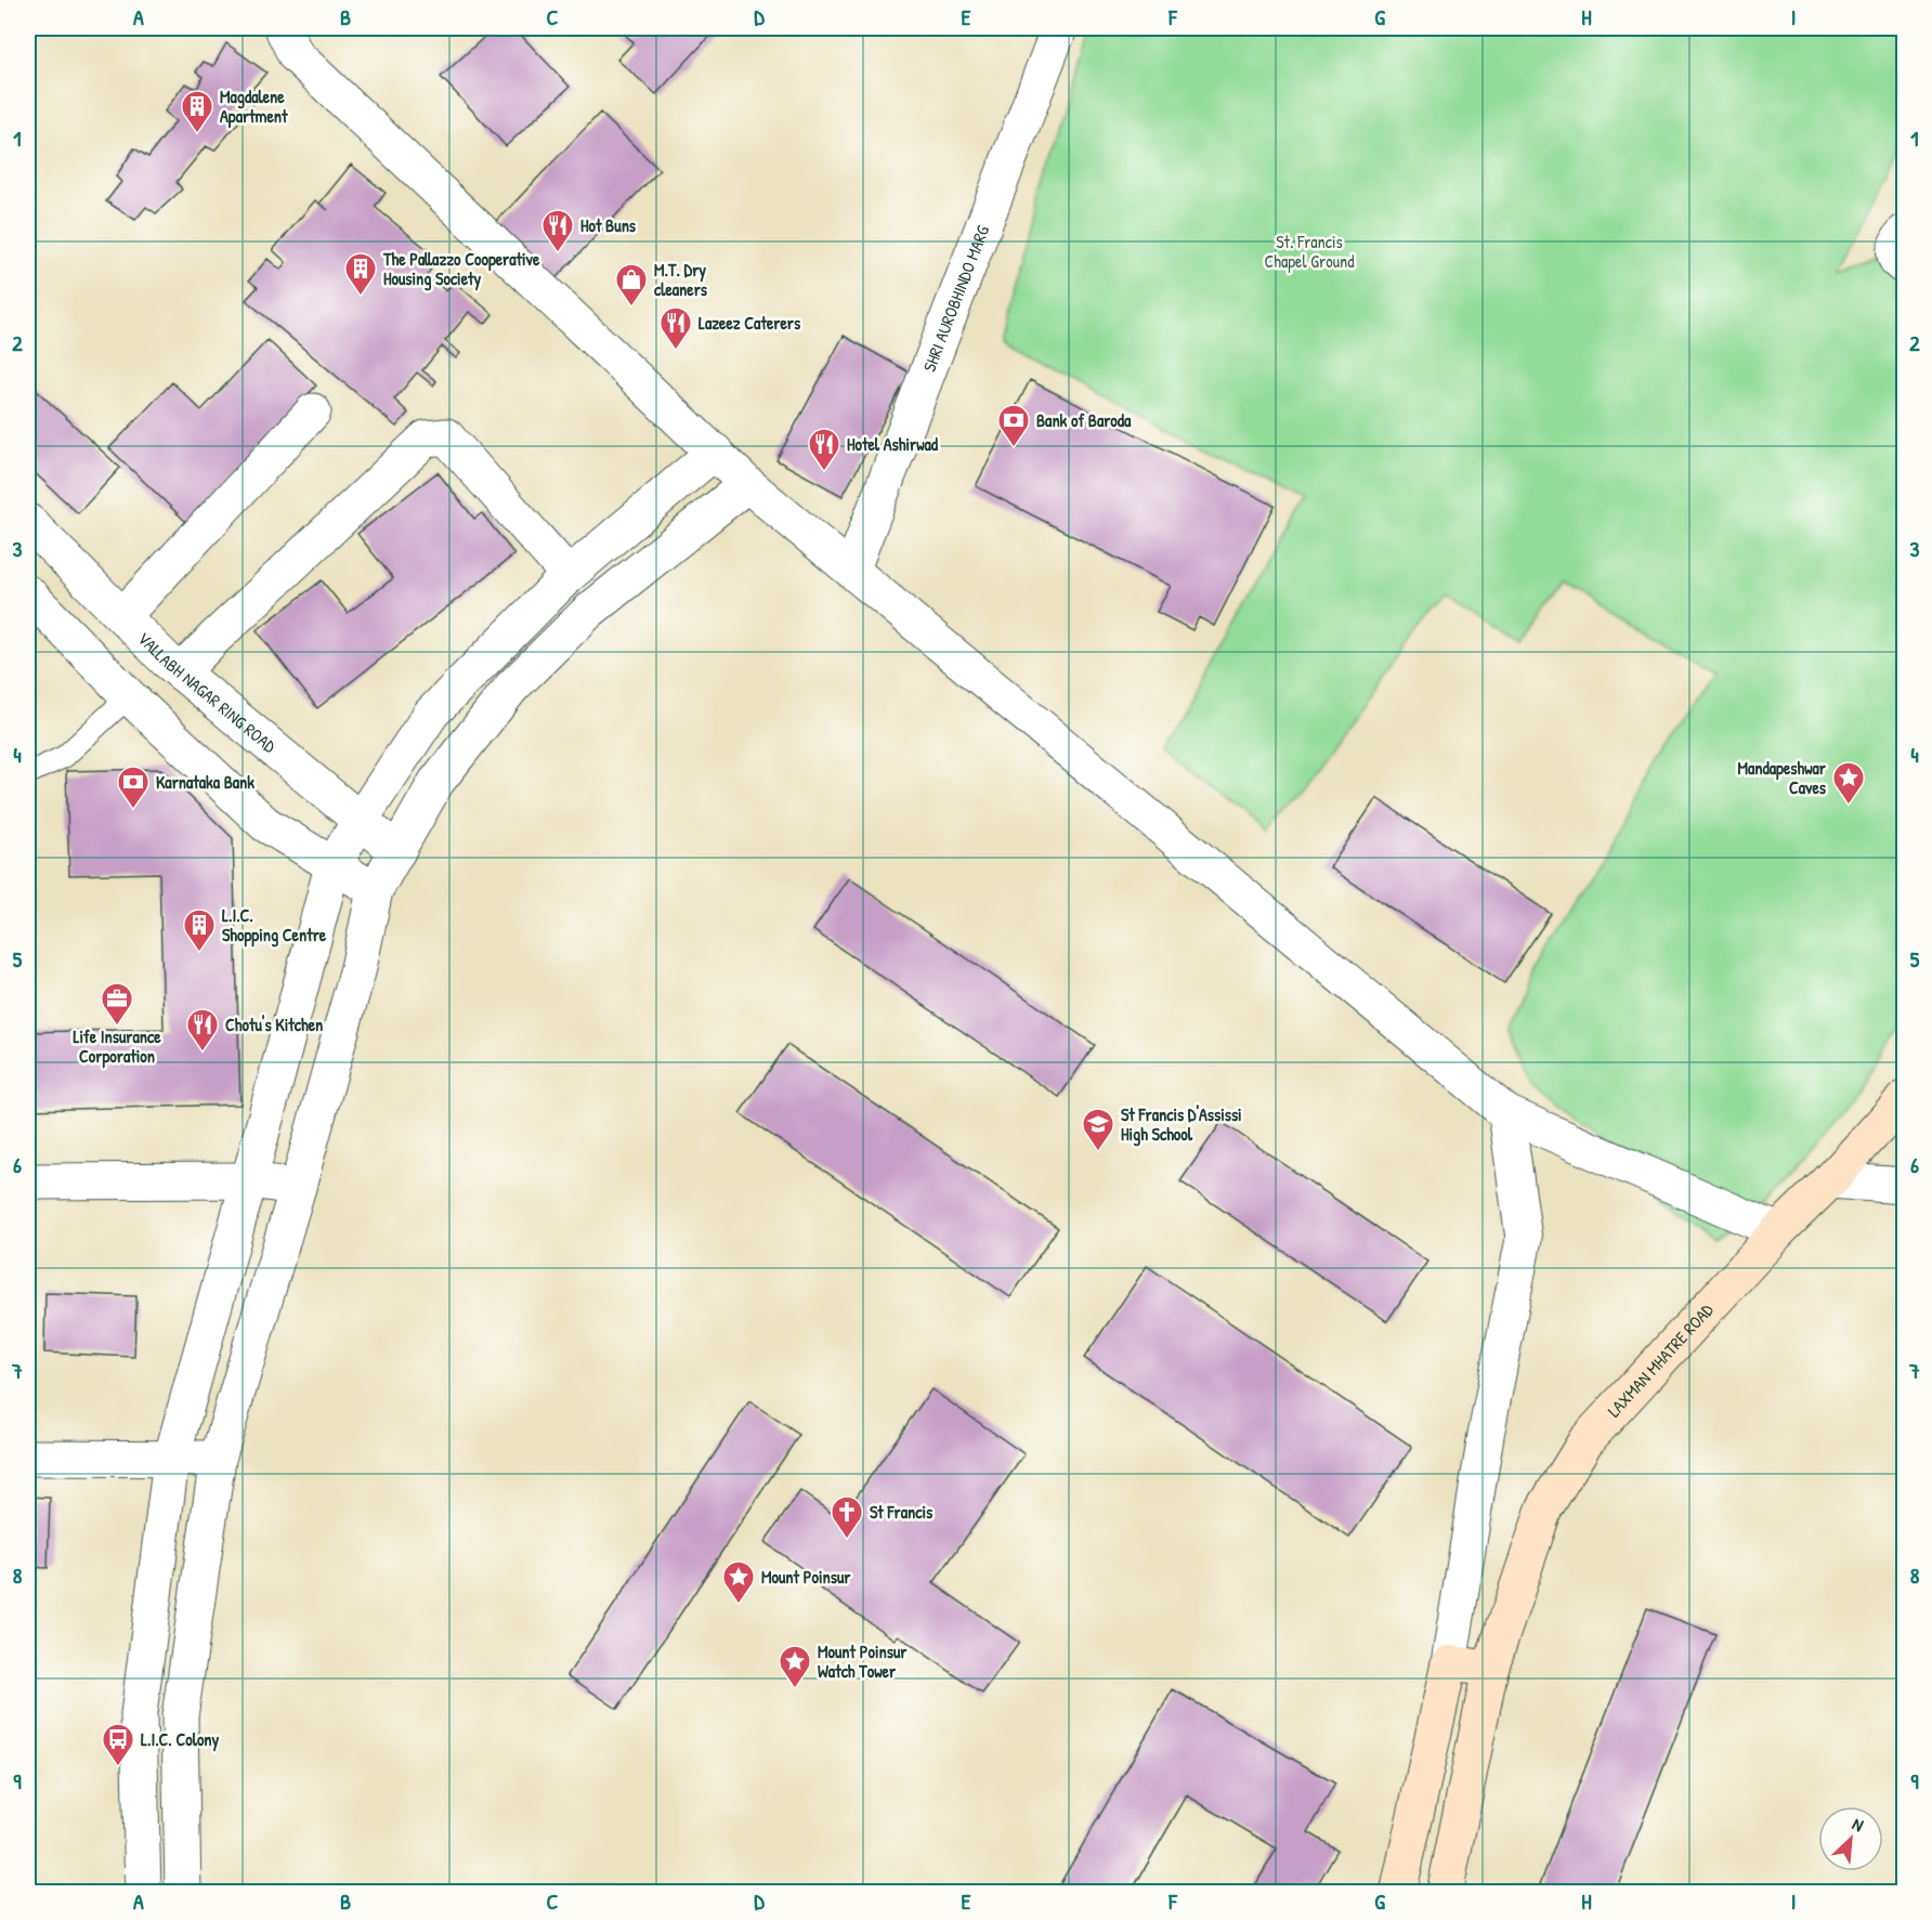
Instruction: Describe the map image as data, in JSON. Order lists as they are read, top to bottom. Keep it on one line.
{"streets":{"main road":["LAXMAN MHATRE ROAD"],"street":["SHRI AUROBHINDO MARG","VALLABH NAGAR RING ROAD"]},"parks":["St. Francis Chapel Ground"],"places":{"building":["Magdalene Apartment","The Pallazzo Cooperative Housing Society","L.I.C. Shopping Centre"],"restaurant":["Hot Buns","Lazeez Caterers","Hotel Ashirwad","Chotu's Kitchen"],"shop":["M.T. Dry cleaners"],"bank":["Bank of Baroda","Karnataka Bank"],"place":["Mandapeshwar Caves","Mount Poinsur","Mount Poinsur Watch Tower"],"office":["Life Insurance Corporation"],"school or university":["St Francis D'Assissi High School"],"church":["St Francis"],"bus stop":["L.I.C. Colony"]},"north":"top right","grid":{"columns":["A","B","C","D","E","F","G","H","I"],"rows":["1","2","3","4","5","6","7","8","9"]}}
